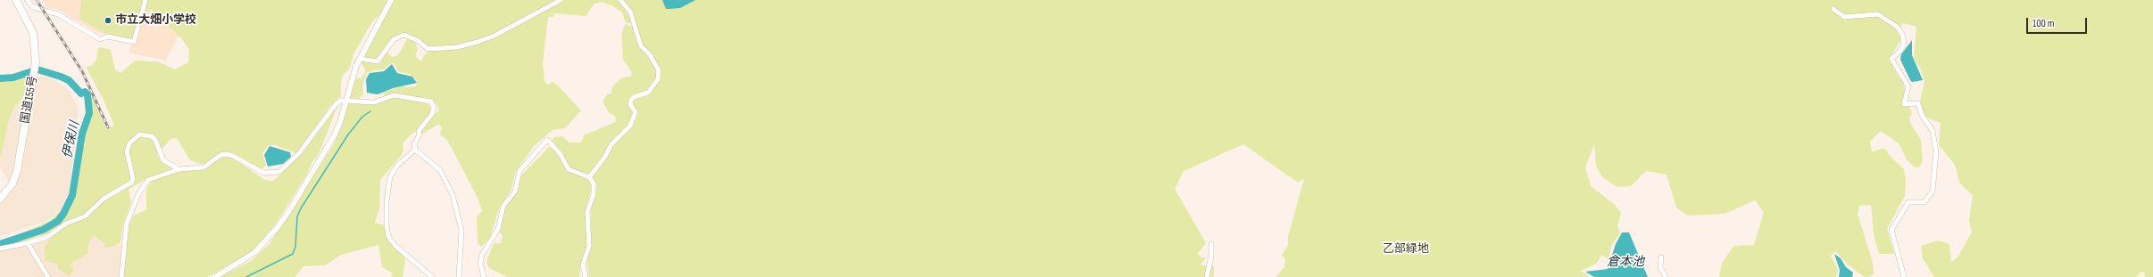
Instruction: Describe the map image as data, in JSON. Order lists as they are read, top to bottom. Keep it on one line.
{"streets":{"highway":["国道155号"]},"water":["伊保川","倉本池"],"parks":["乙部緑地"],"places":["市立大畑小学校"],"scale_bar":"100 m"}
